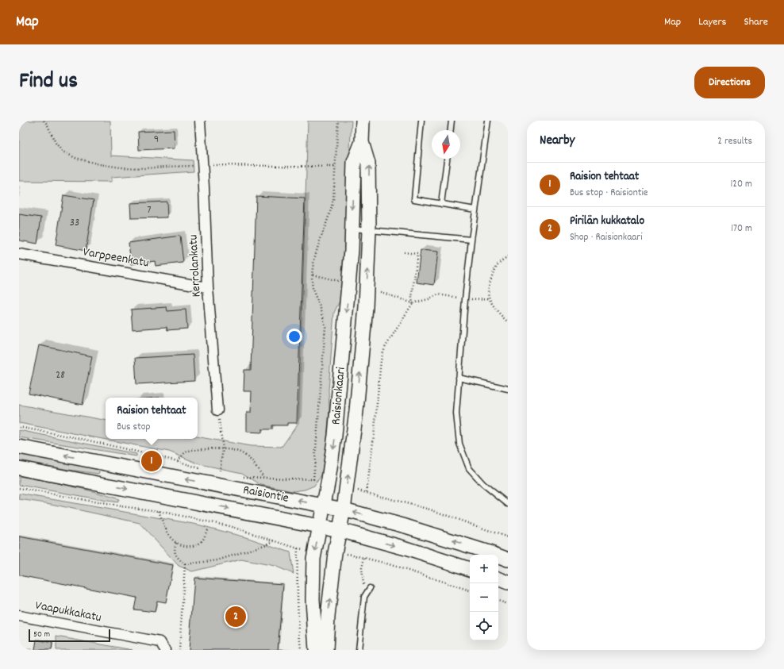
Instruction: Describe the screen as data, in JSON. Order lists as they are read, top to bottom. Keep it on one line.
{"streets":{"main road":["Raisionkaari","Raisiontie"],"street":["Varppeenkatu","Kerrolankatu","Vaapukkakatu"]},"crossings":[["Varppeenkatu","Kerrolankatu"],["Raisionkaari","Raisiontie"]],"house_numbers":["9","7","33","28"],"scale_bar":"50 m","north":"bottom","page":{"header":"Map","nav":["Map","Layers","Share"],"title":"Find us","buttons":"Directions","heading":["Nearby","2 results"],"list":[{"mark":"1","name":"Raision tehtaat","note":"Bus stop · Raisiontie","value":"120 m"},{"mark":"2","name":"Pirilän kukkatalo","note":"Shop · Raisionkaari","value":"170 m"}],"popup":["Raision tehtaat","Bus stop"],"pins":["1","2"],"map_buttons":["+","−"],"scale":"50 m"}}
